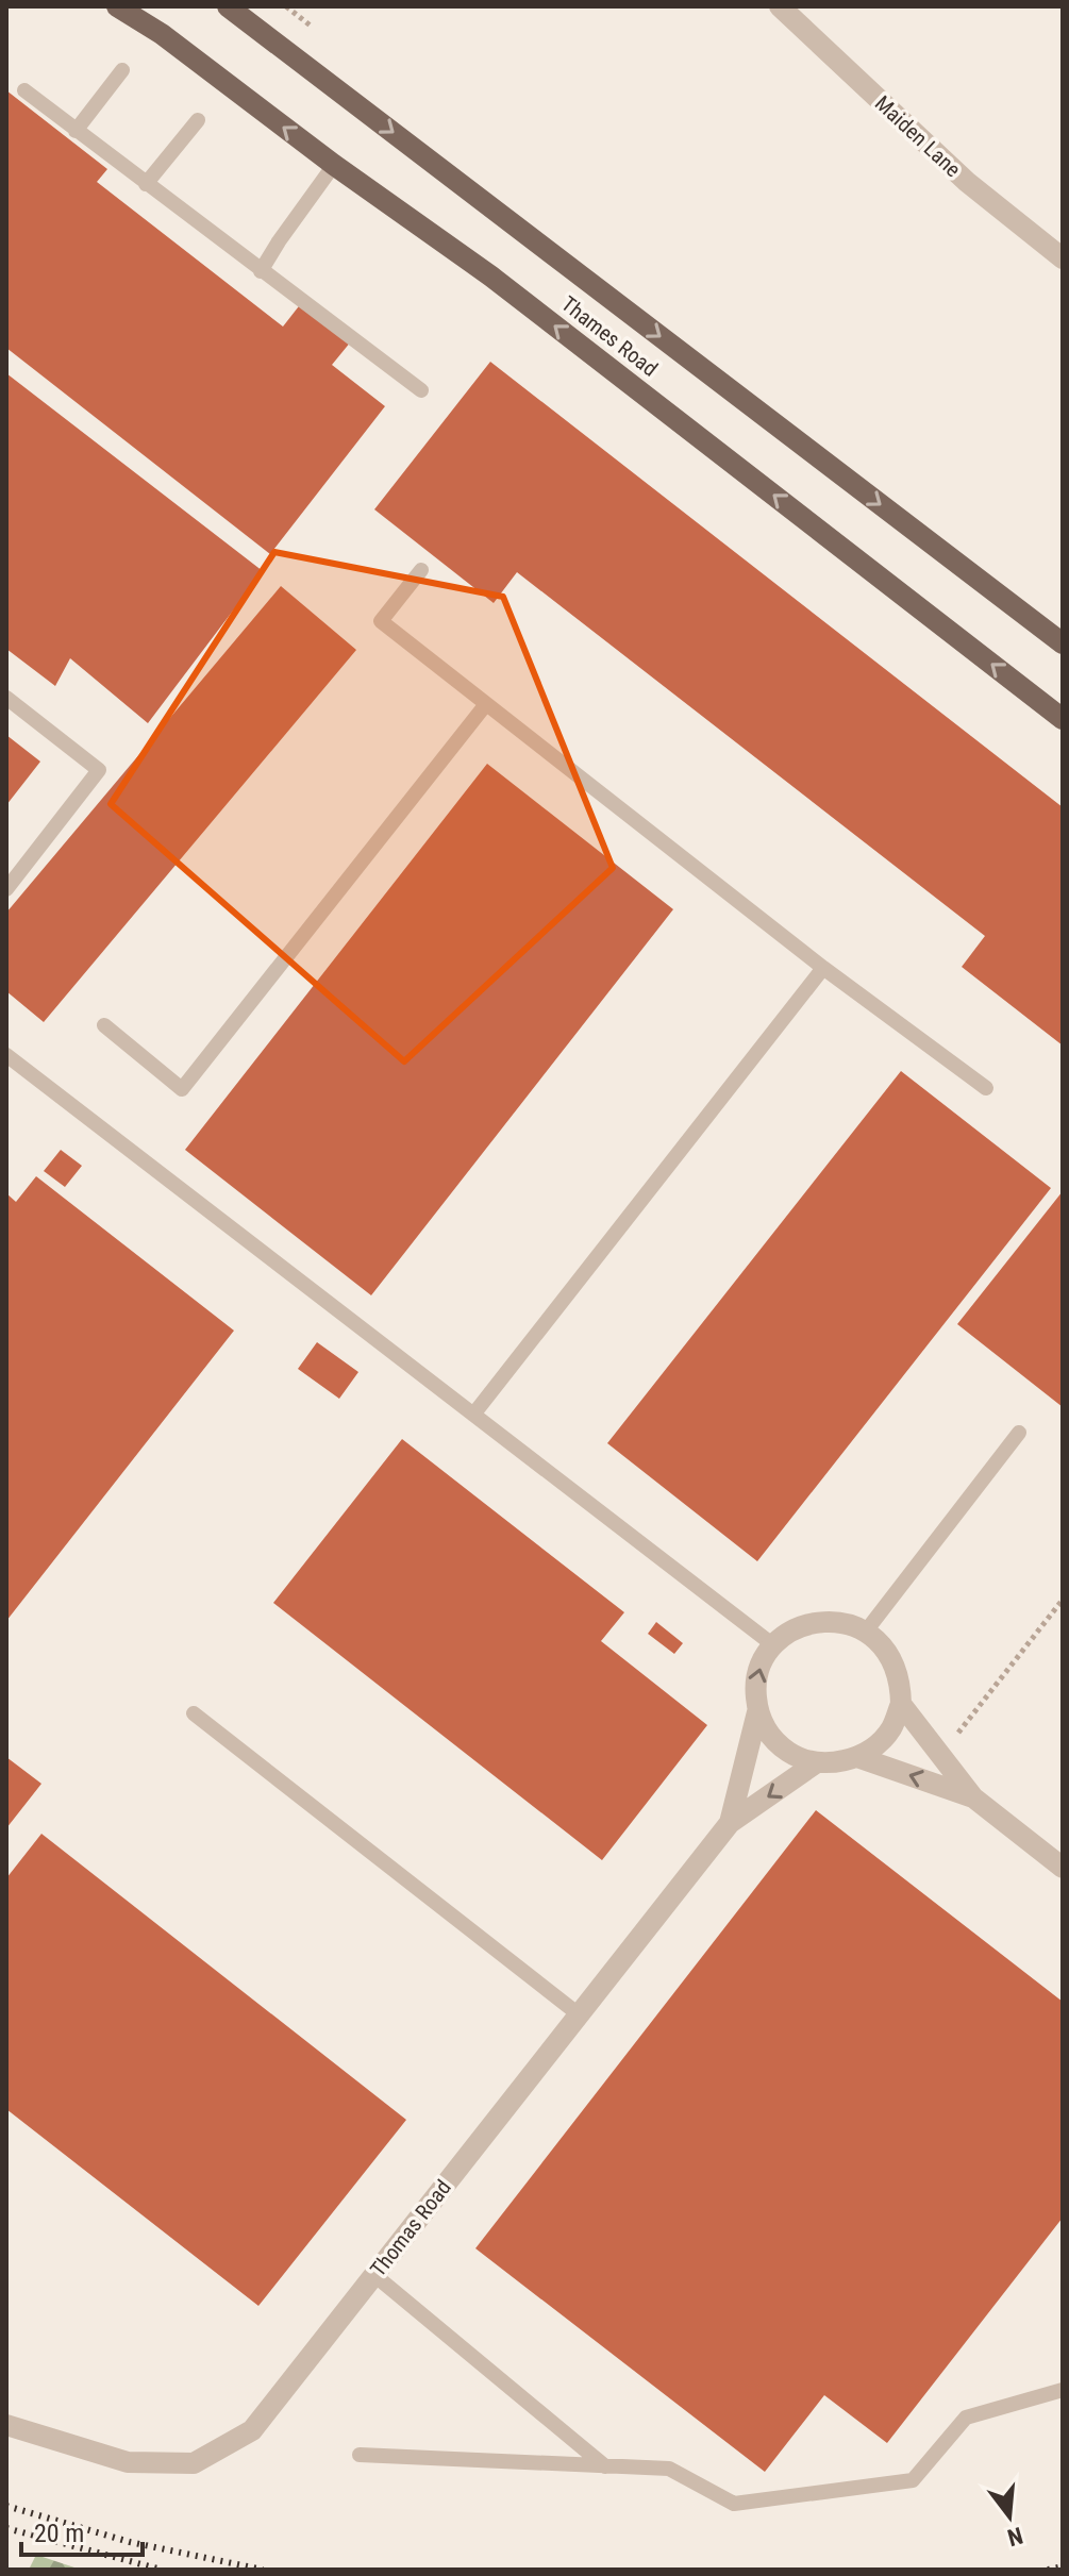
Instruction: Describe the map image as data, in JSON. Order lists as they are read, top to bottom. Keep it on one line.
{"streets":{"main road":["Thames Road"],"street":["Maiden Lane","Thomas Road"]},"scale_bar":"20 m","north":"bottom"}
